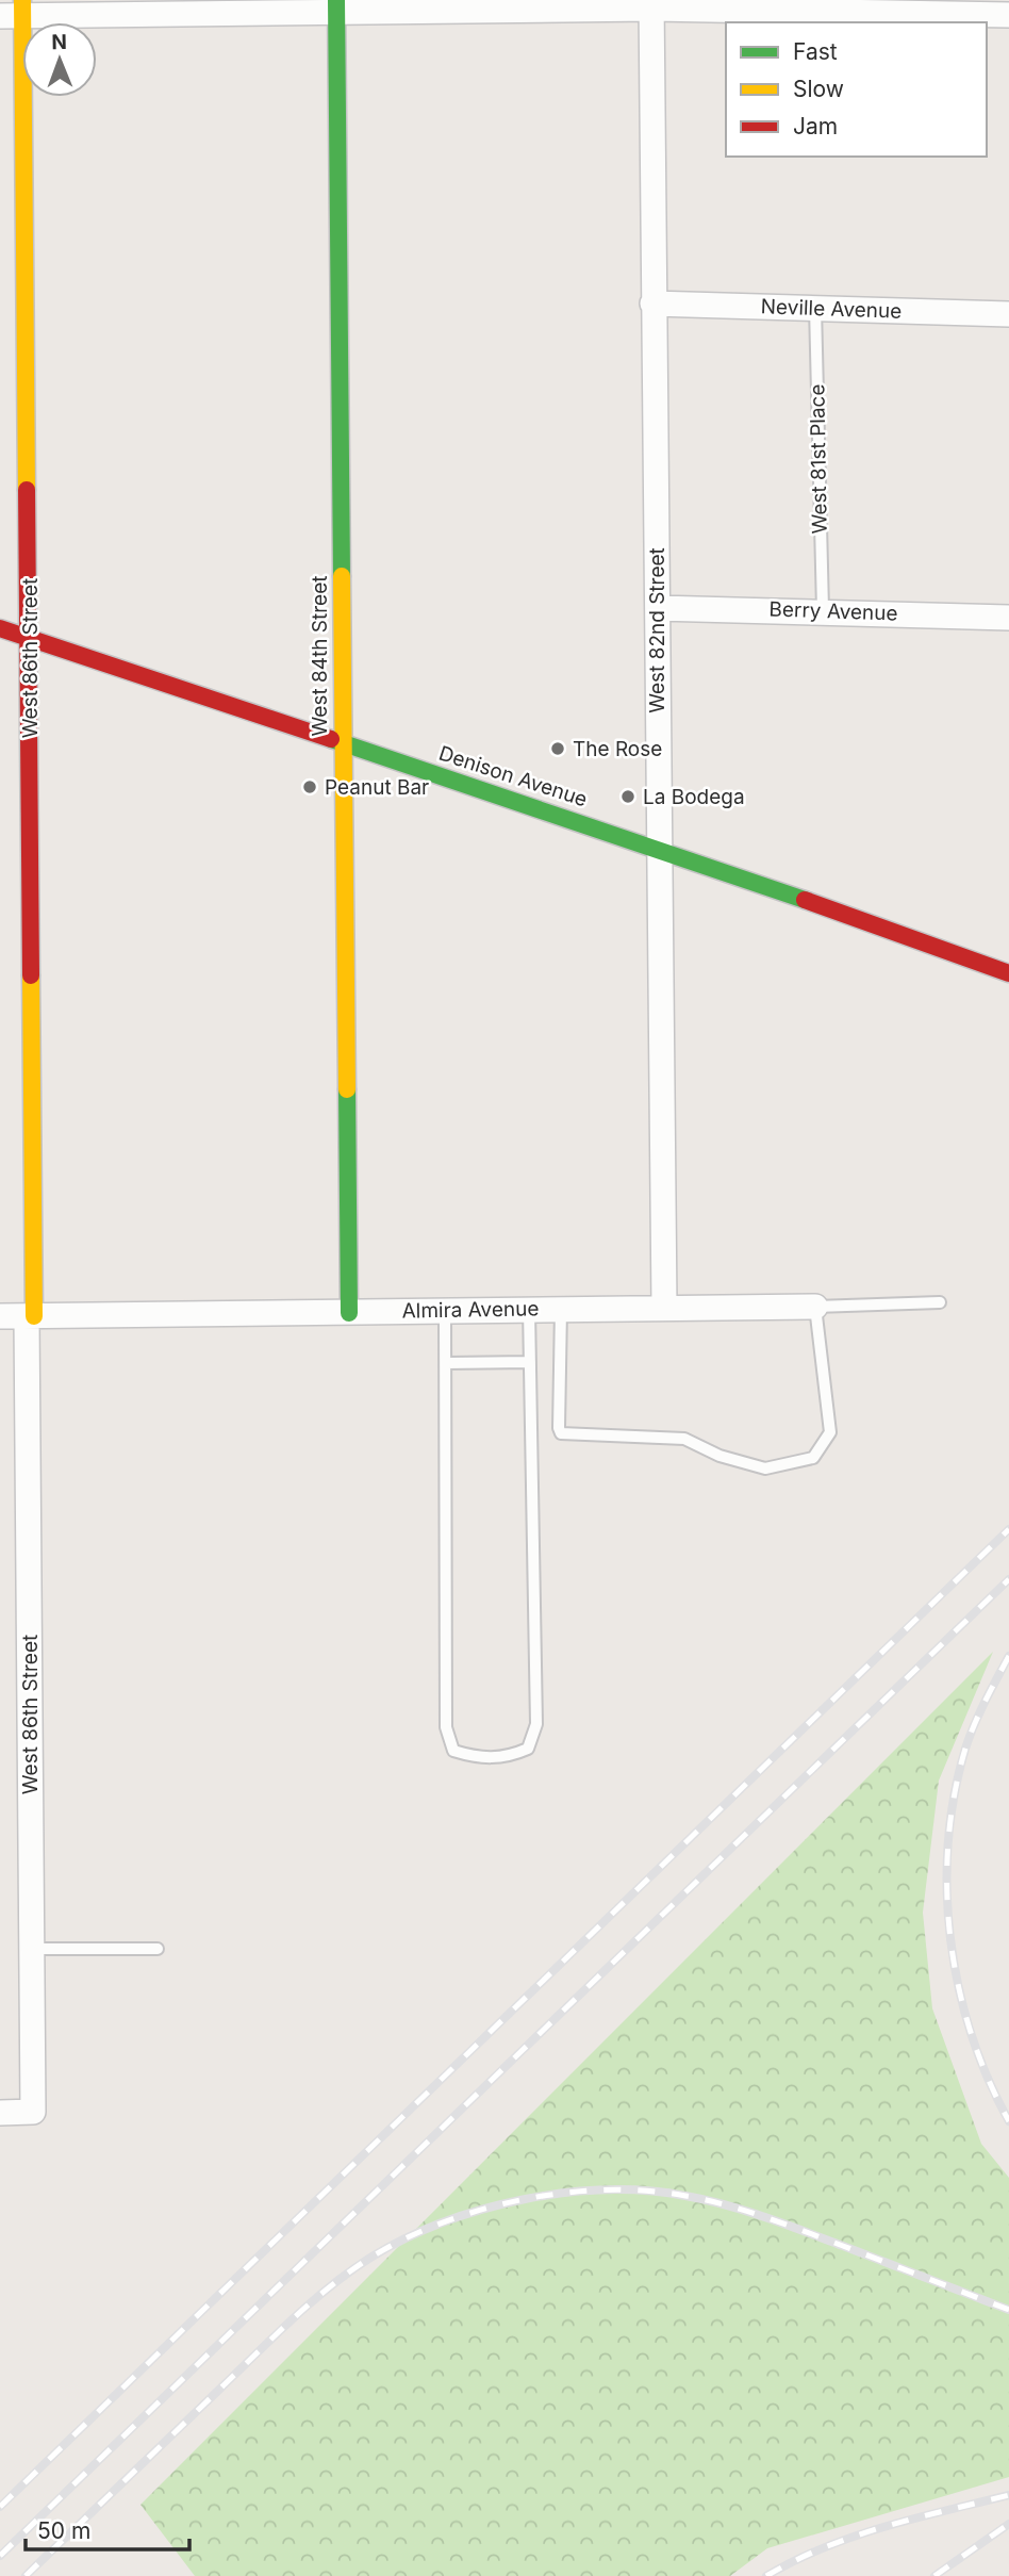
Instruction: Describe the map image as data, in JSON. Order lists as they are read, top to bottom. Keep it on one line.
{"streets":{"street":["Neville Avenue","Berry Avenue","West 82nd Street","West 84th Street","West 86th Street","Denison Avenue","Almira Avenue"],"lane":["West 81st Place"]},"crossings":[["Neville Avenue","West 81st Place"],["Neville Avenue","West 82nd Street"],["West 81st Place","Berry Avenue"],["Berry Avenue","West 82nd Street"],["West 82nd Street","Denison Avenue"],["West 82nd Street","Almira Avenue"],["West 84th Street","Denison Avenue"],["West 84th Street","Almira Avenue"],["West 86th Street","Denison Avenue"],["West 86th Street","Almira Avenue"]],"places":["The Rose","Peanut Bar","La Bodega"],"legend":["Fast","Slow","Jam"],"scale_bar":"50 m","north":"top"}
